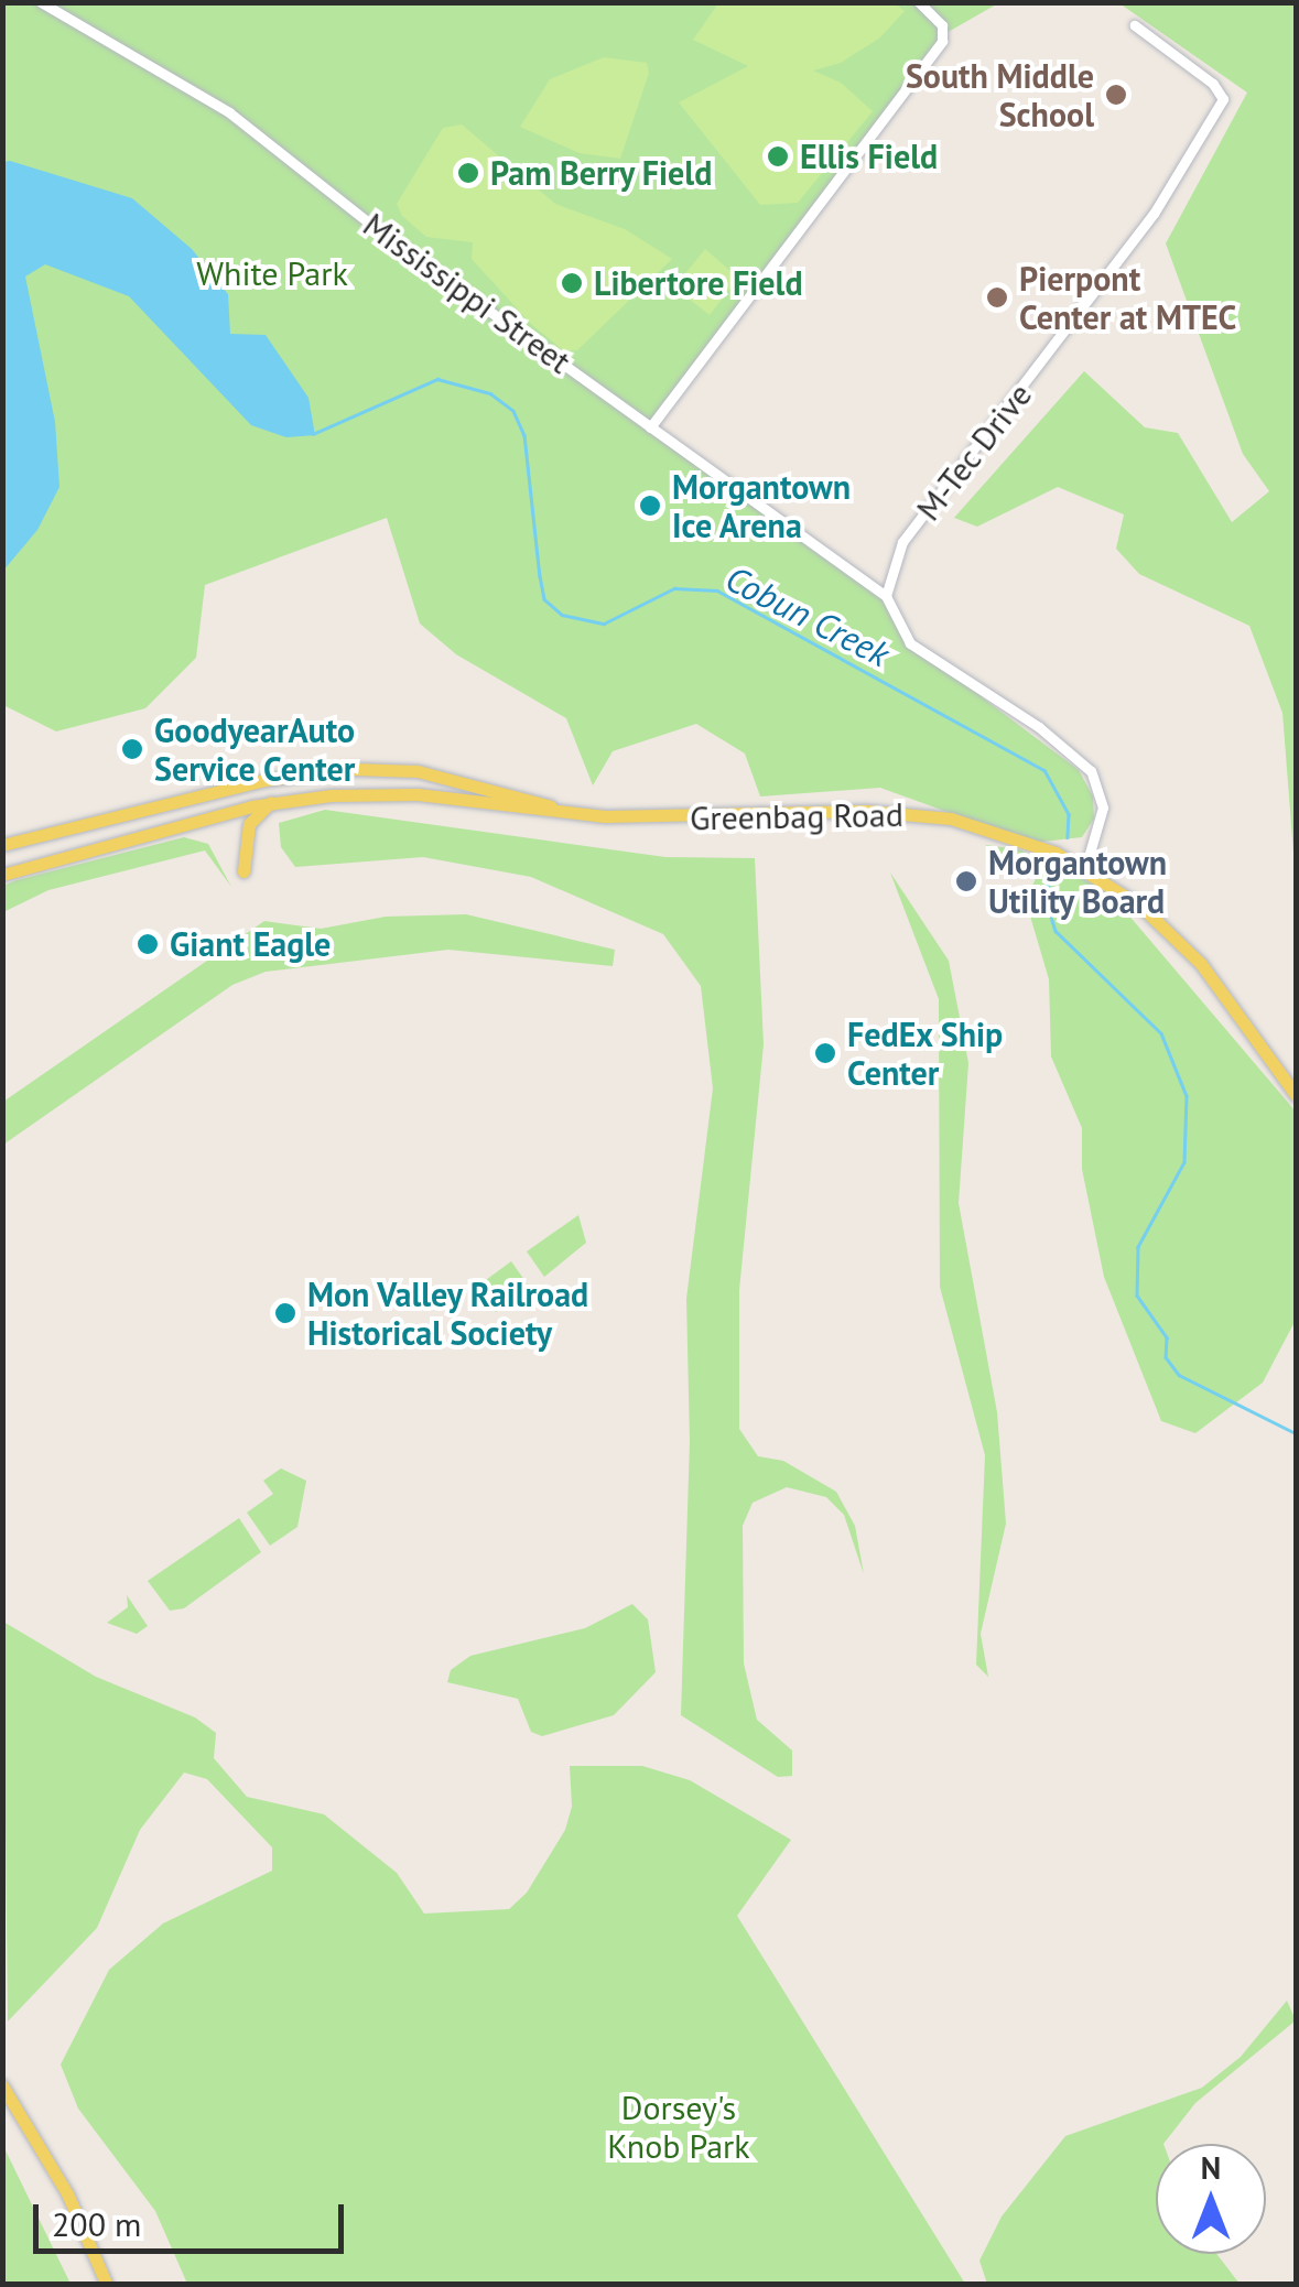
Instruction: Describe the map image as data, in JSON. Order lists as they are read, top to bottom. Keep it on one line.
{"streets":{"main road":["Greenbag Road"],"street":["Mississippi Street","M-Tec Drive"]},"crossings":[["Mississippi Street","M-Tec Drive"]],"water":["Cobun Creek"],"parks":["White Park","Dorsey's Knob Park"],"places":["South Middle School","Ellis Field","Pam Berry Field","Libertore Field","Pierpont Center at MTEC","Morgantown Ice Arena","GoodyearAuto Service Center","Morgantown Utility Board","Giant Eagle","FedEx Ship Center","Mon Valley Railroad Historical Society"],"scale_bar":"200 m","north":"top"}
